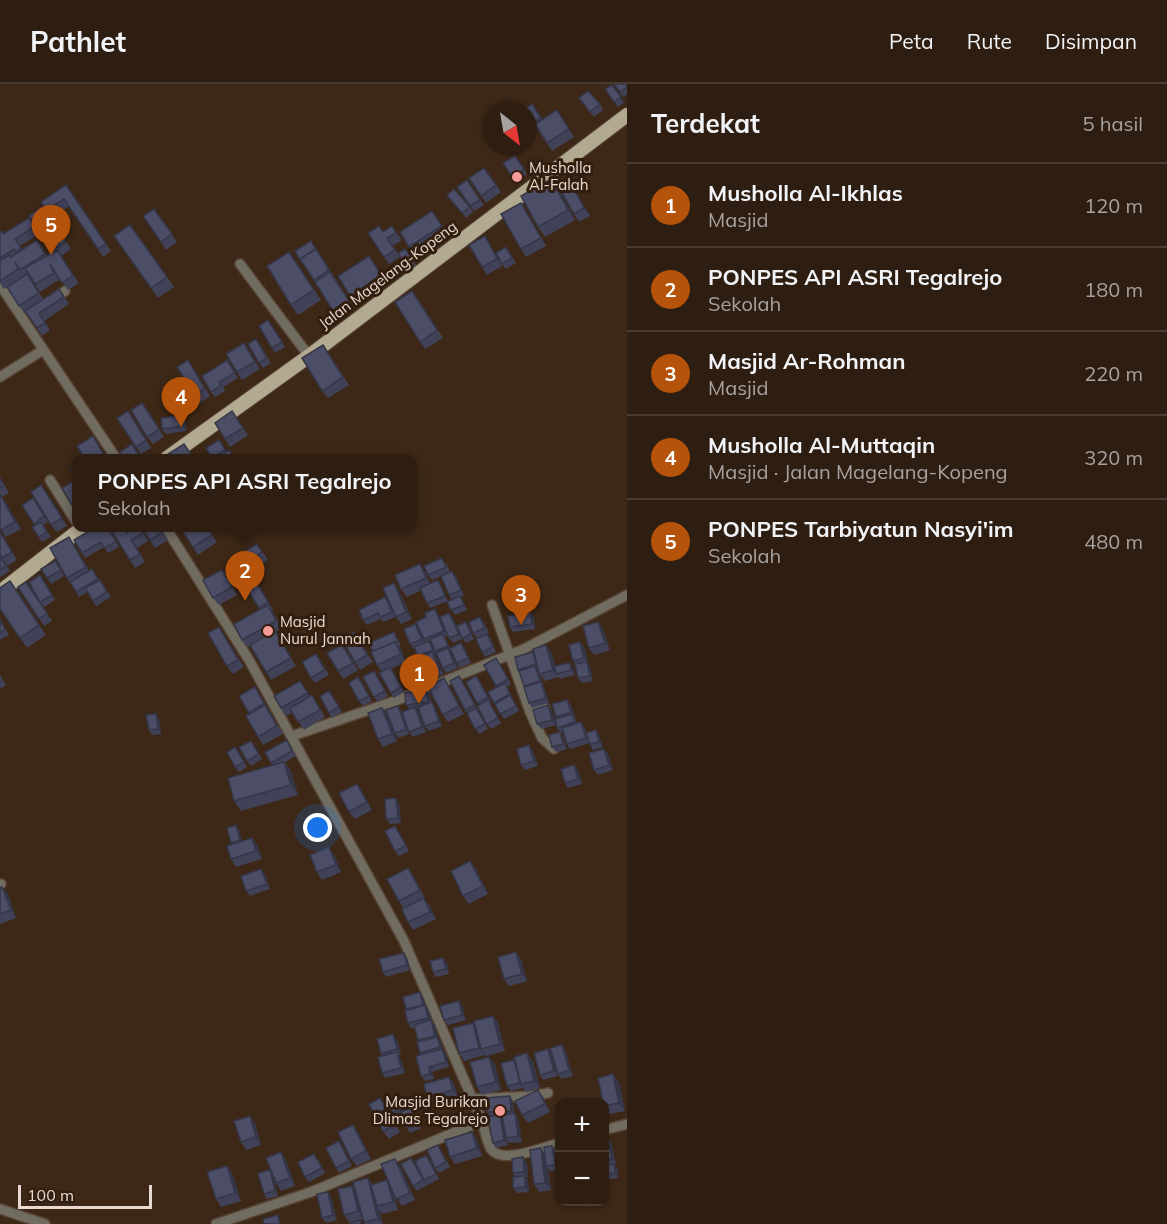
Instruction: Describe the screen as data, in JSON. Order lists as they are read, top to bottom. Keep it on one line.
{"streets":{"main road":["Jalan Magelang-Kopeng"]},"places":["Musholla Al-Falah","Masjid Nurul Jannah","Masjid Burikan Dlimas Tegalrejo"],"scale_bar":"100 m","north":"bottom right","page":{"header":"Pathlet","nav":["Peta","Rute","Disimpan"],"heading":["Terdekat","5 hasil"],"list":[{"mark":"1","name":"Musholla Al-Ikhlas","note":"Masjid","value":"120 m"},{"mark":"2","name":"PONPES API ASRI Tegalrejo","note":"Sekolah","value":"180 m"},{"mark":"3","name":"Masjid Ar-Rohman","note":"Masjid","value":"220 m"},{"mark":"4","name":"Musholla Al-Muttaqin","note":"Masjid · Jalan Magelang-Kopeng","value":"320 m"},{"mark":"5","name":"PONPES Tarbiyatun Nasyi'im","note":"Sekolah","value":"480 m"}],"pins":["5","4","2","3","1"],"popup":["PONPES API ASRI Tegalrejo","Sekolah"],"map_buttons":["+","−"],"scale":"100 m"}}
